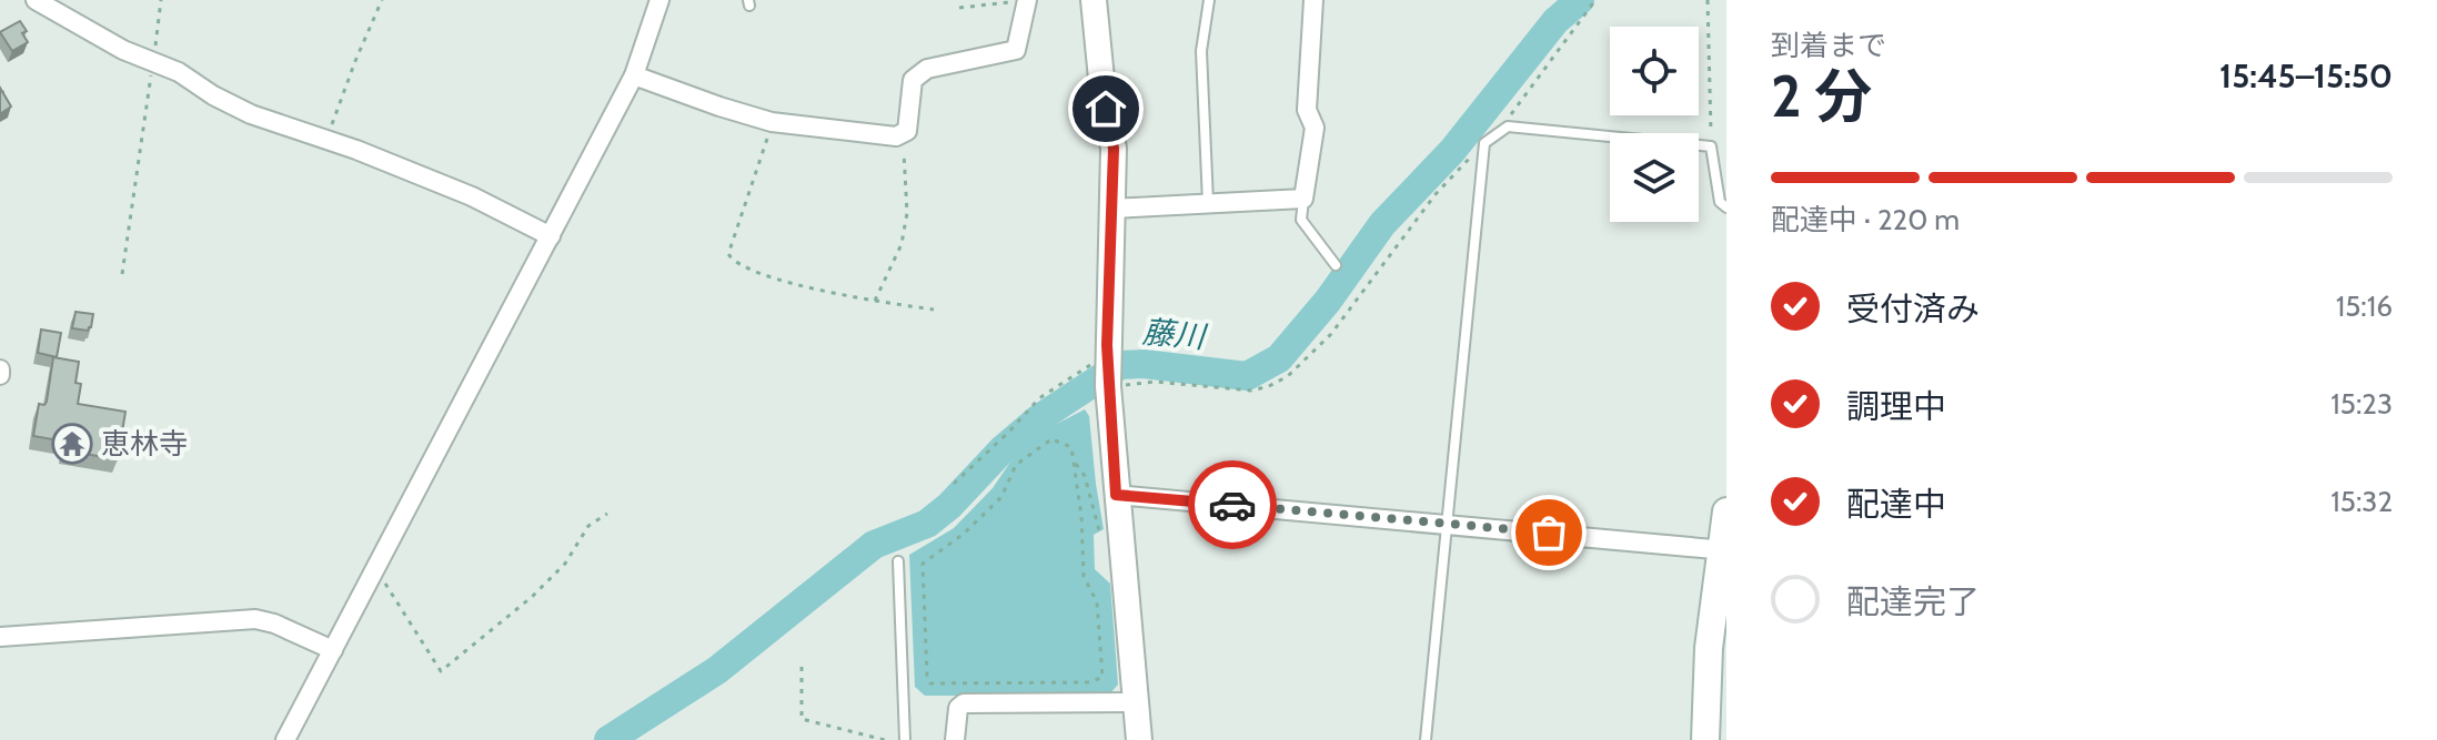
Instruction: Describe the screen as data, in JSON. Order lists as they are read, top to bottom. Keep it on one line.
{"water":["藤川"],"places":{"temple":["恵林寺"]},"page":{"heading":["2 分","到着まで","15:45–15:50"],"bar":"配達中 · 220 m","list":[["受付済み","15:16"],["調理中","15:23"],["配達中","15:32"],"配達完了"]}}
